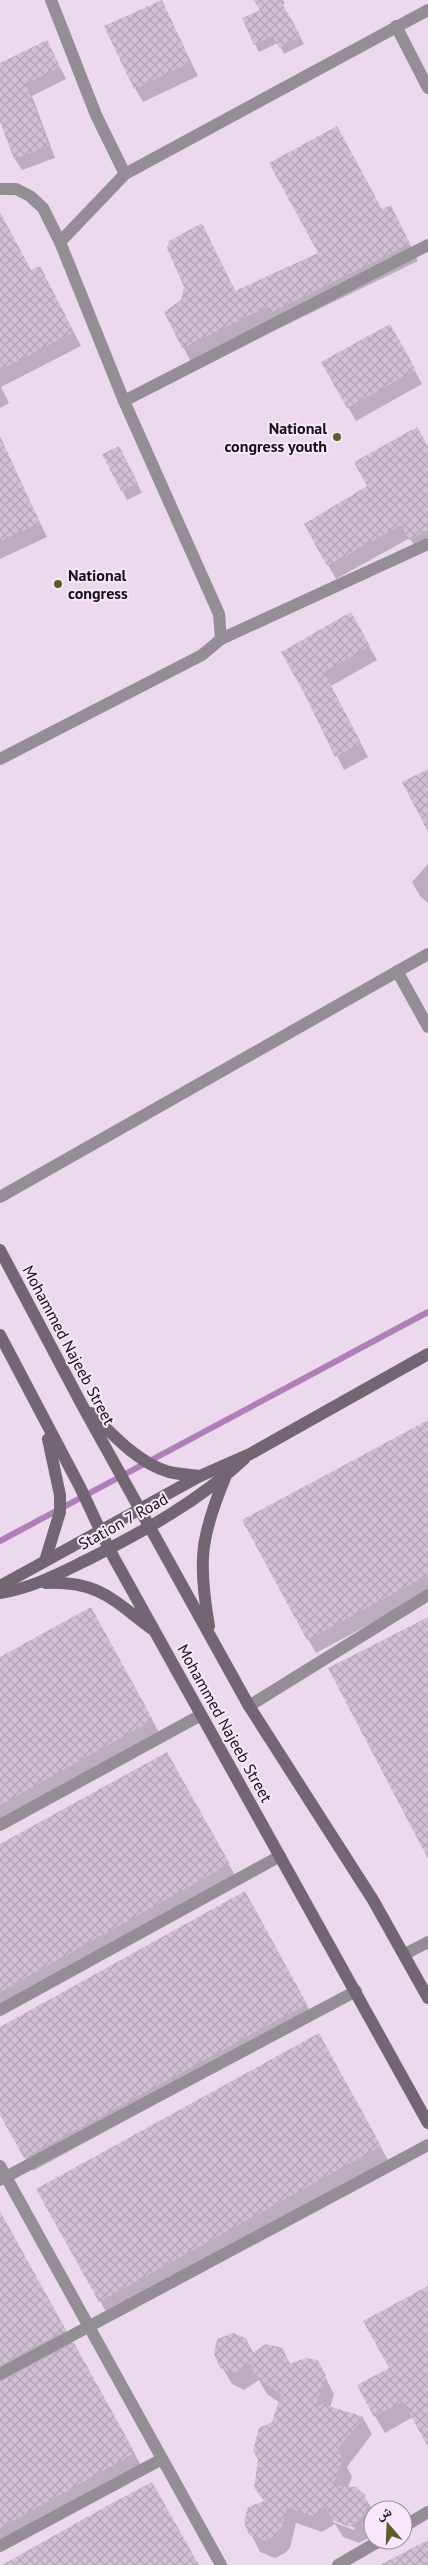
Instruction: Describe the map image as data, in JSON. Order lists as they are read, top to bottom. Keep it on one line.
{"streets":{"main road":["Mohammed Najeeb Street","Station 7 Road"]},"crossings":[["Mohammed Najeeb Street","Station 7 Road"]],"places":["National congress youth","National congress"],"north":"top"}
